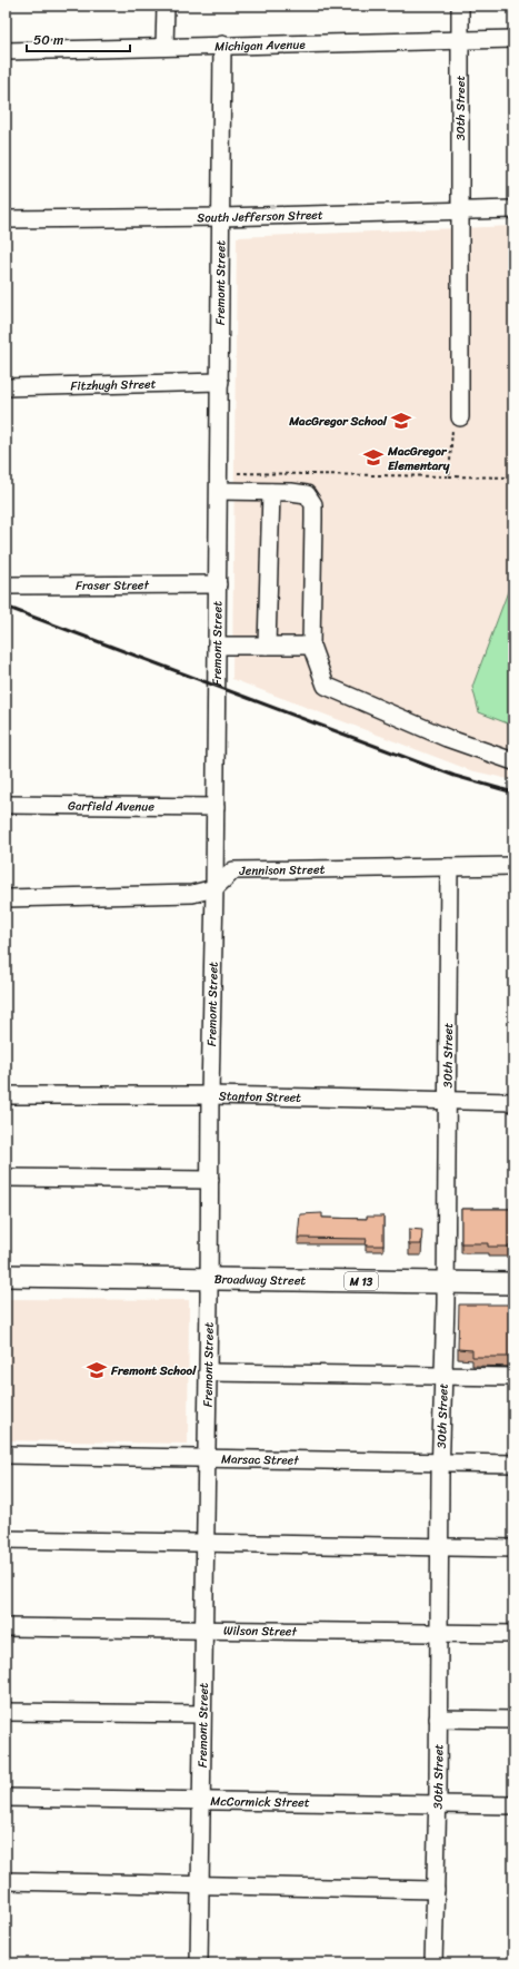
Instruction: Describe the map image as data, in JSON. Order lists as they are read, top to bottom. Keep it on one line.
{"streets":{"main road":["Broadway Street","M 13"],"street":["Michigan Avenue","30th Street","South Jefferson Street","Fremont Street","Fitzhugh Street","Fraser Street","Garfield Avenue","Jennison Street","Stanton Street","Marsac Street","Wilson Street","McCormick Street"]},"crossings":[["Michigan Avenue","30th Street"],["Michigan Avenue","Fremont Street"],["30th Street","South Jefferson Street"],["30th Street","Jennison Street"],["30th Street","Stanton Street"],["30th Street","Broadway Street"],["30th Street","Marsac Street"],["30th Street","Wilson Street"],["30th Street","McCormick Street"],["South Jefferson Street","Fremont Street"],["Fremont Street","Fitzhugh Street"],["Fremont Street","Fraser Street"],["Fremont Street","Garfield Avenue"],["Fremont Street","Jennison Street"],["Fremont Street","Stanton Street"],["Fremont Street","Broadway Street"],["Fremont Street","Marsac Street"],["Fremont Street","Wilson Street"],["Fremont Street","McCormick Street"]],"places":{"school or university":["MacGregor School","MacGregor Elementary","Fremont School"]},"scale_bar":"50 m"}
